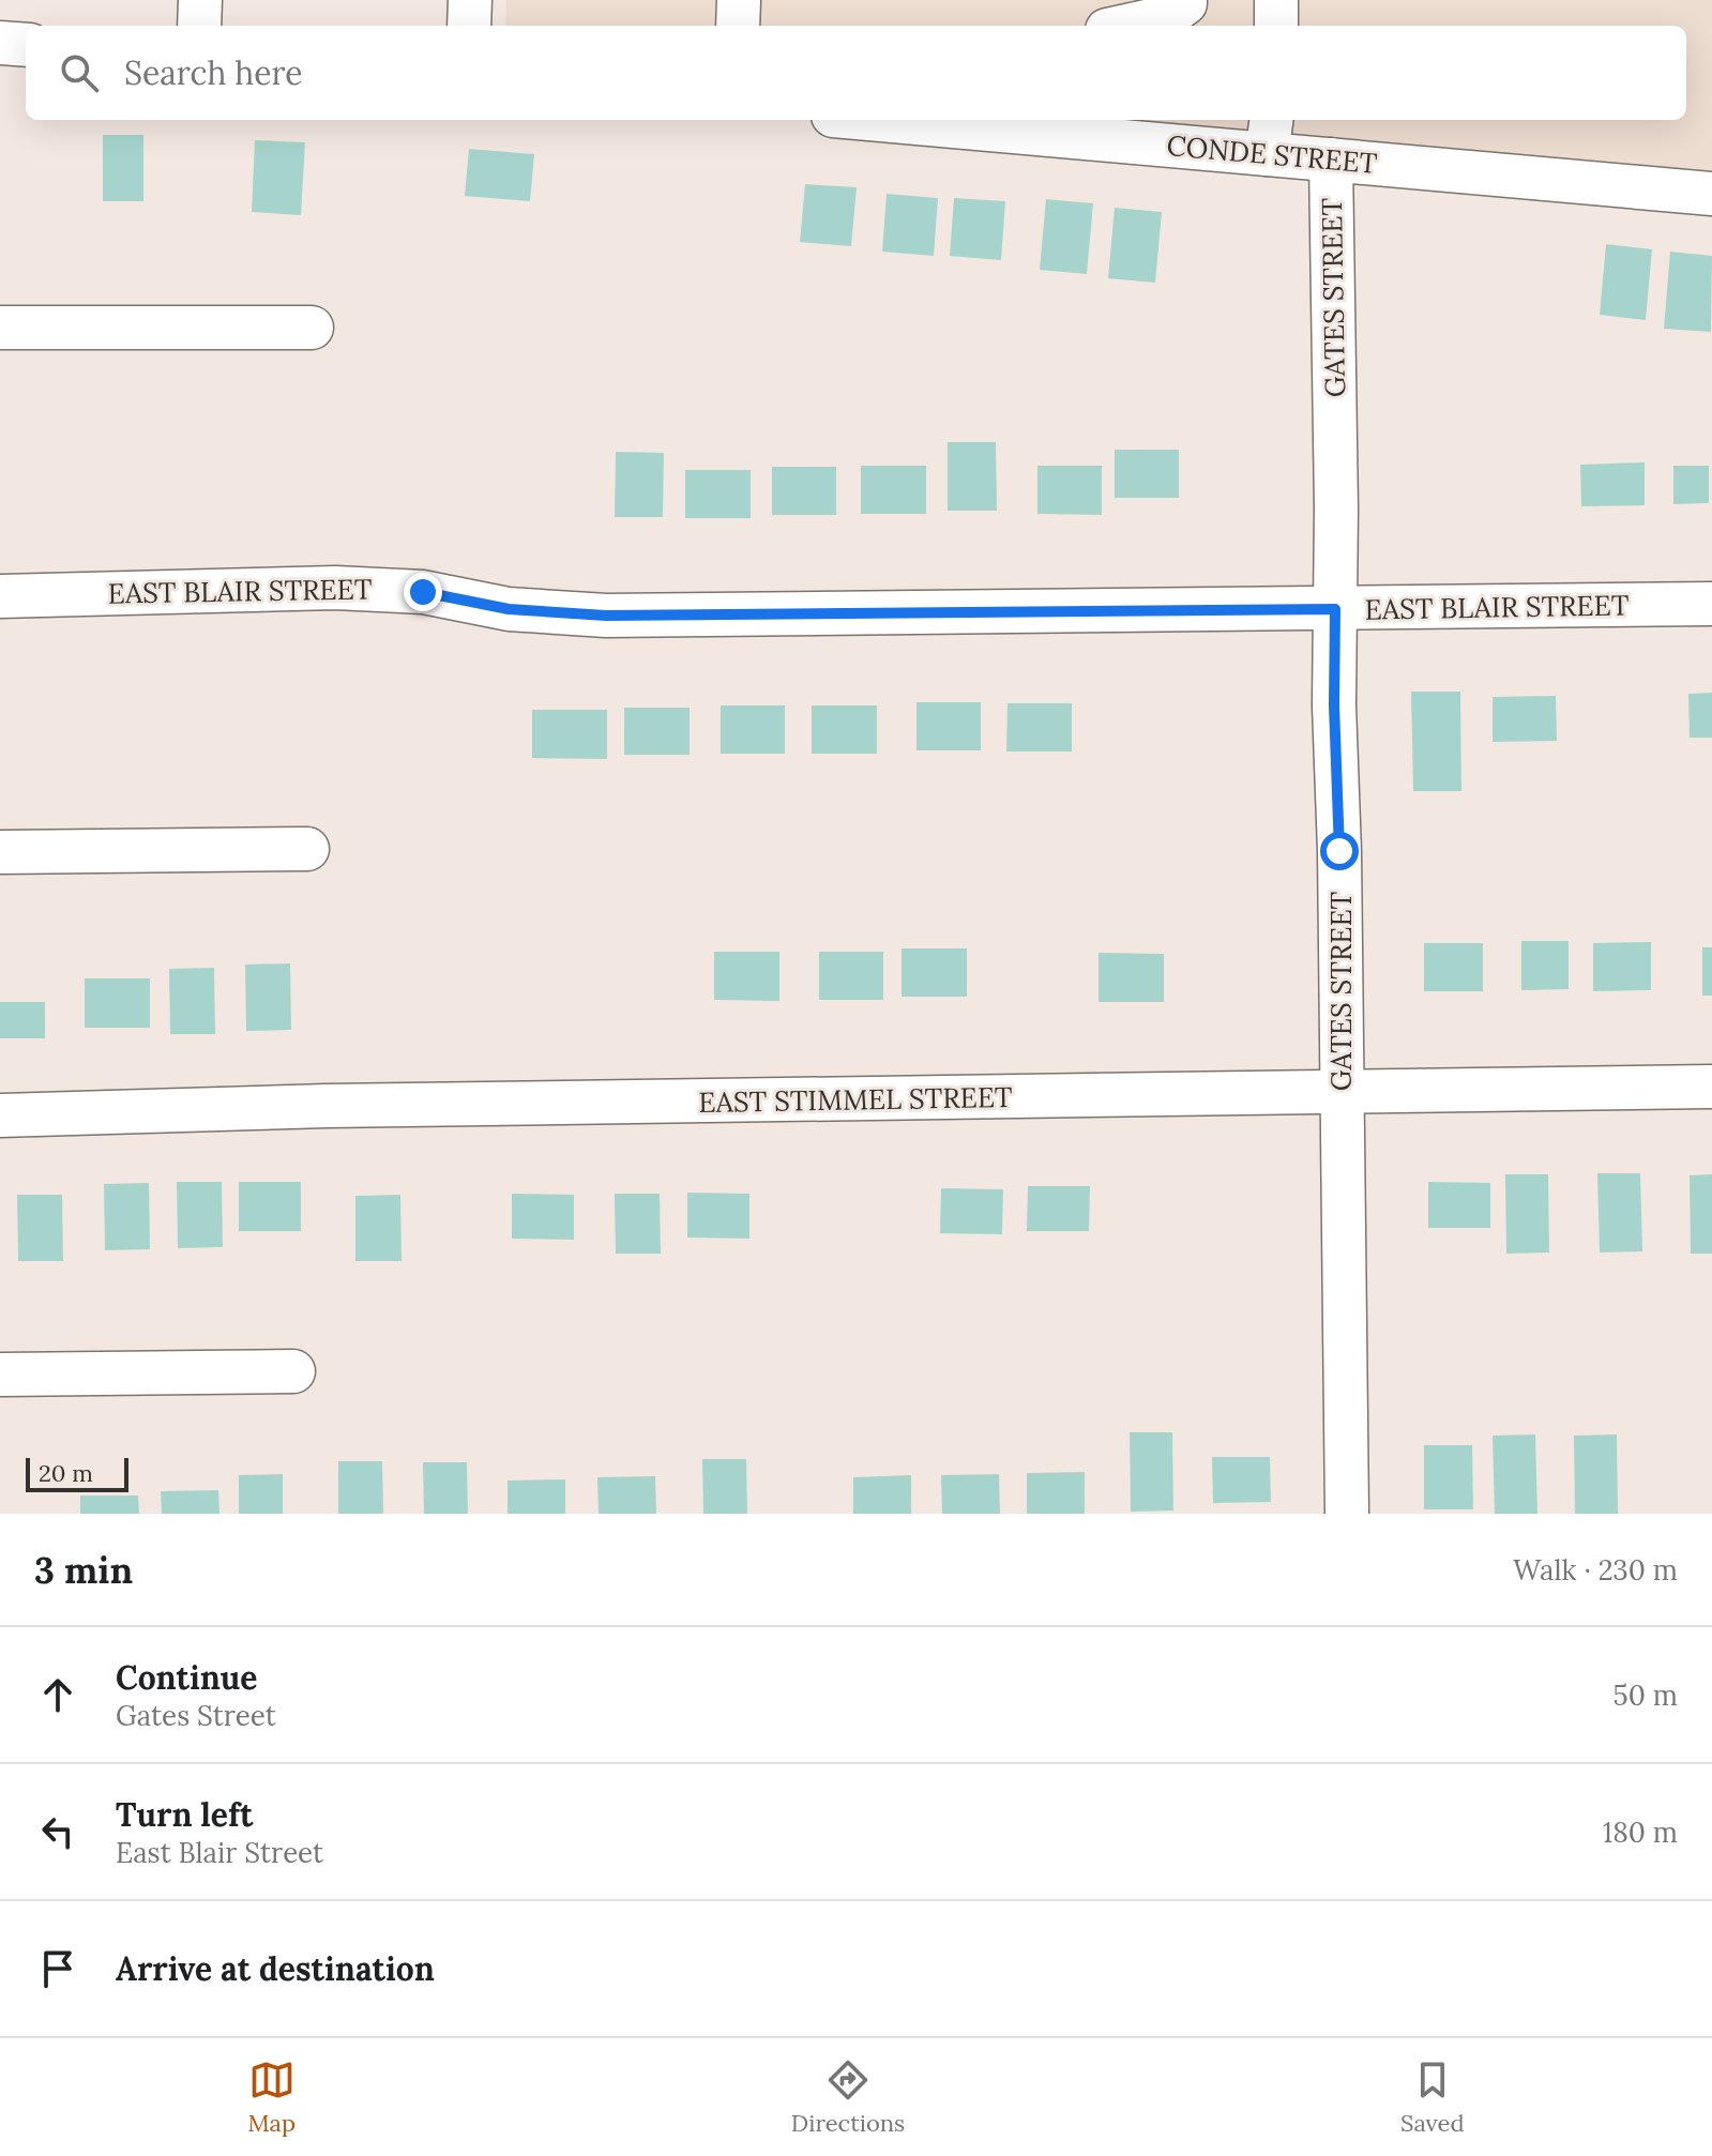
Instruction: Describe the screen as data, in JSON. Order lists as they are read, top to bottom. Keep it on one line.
{"streets":{"street":["CONDE STREET","GATES STREET","EAST BLAIR STREET","EAST STIMMEL STREET"]},"crossings":[["CONDE STREET","GATES STREET"],["GATES STREET","EAST BLAIR STREET"],["GATES STREET","EAST STIMMEL STREET"]],"scale_bar":"20 m","page":{"search":"Search here","scale":"20 m","heading":["3 min","Walk · 230 m"],"list":[["Continue","Gates Street","50 m"],["Turn left","East Blair Street","180 m"],"Arrive at destination"],"nav":["Map","Directions","Saved"]}}
